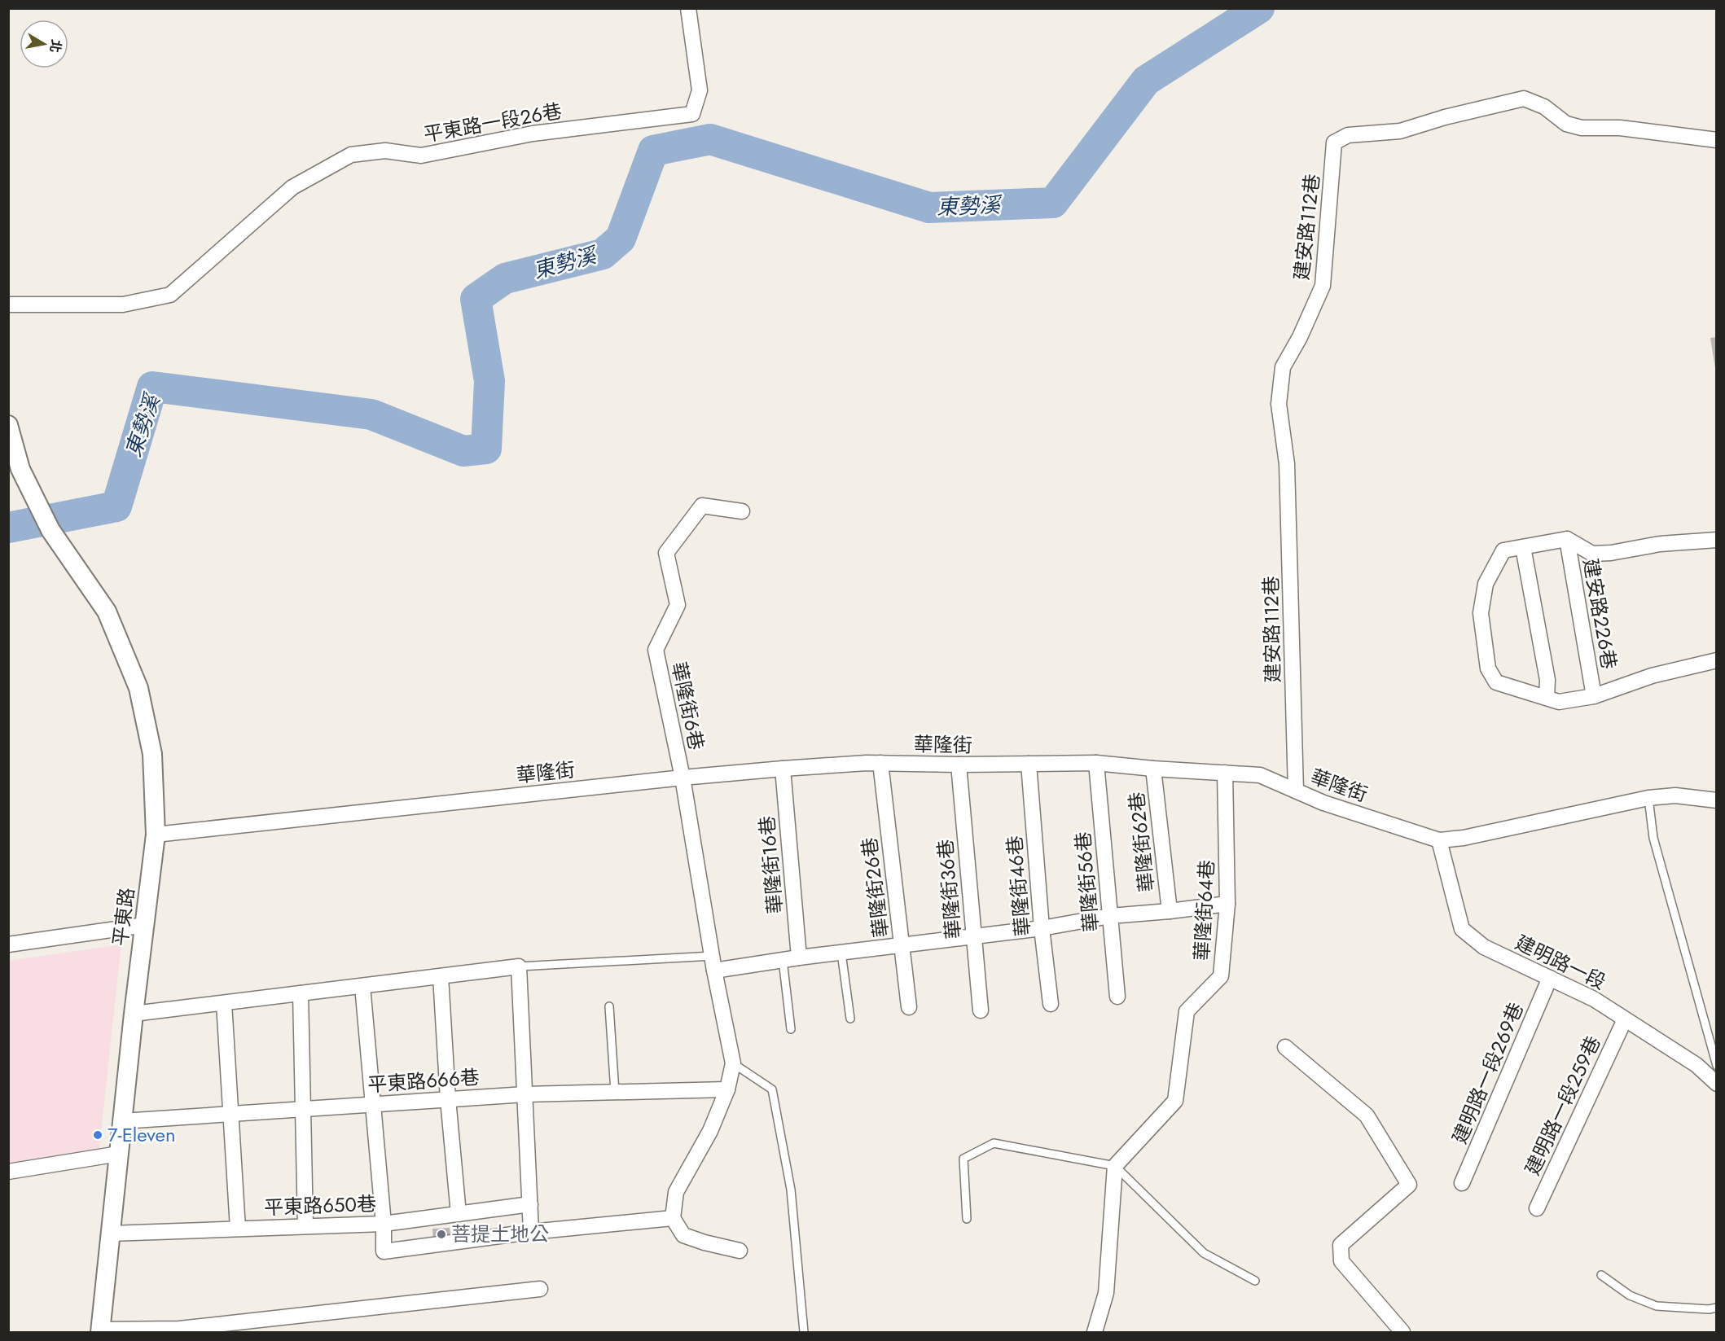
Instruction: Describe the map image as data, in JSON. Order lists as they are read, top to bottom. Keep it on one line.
{"streets":{"street":["平東路一段26巷","建安路112巷","建安路226巷","華隆街6巷","華隆街","華隆街62巷","華隆街16巷","華隆街56巷","華隆街46巷","華隆街26巷","華隆街36巷","華隆街64巷","平東路","建明路一段","建明路一段269巷","平東路666巷","建明路一段259巷","平東路650巷"]},"crossings":[["建安路112巷","華隆街"],["華隆街6巷","華隆街"],["華隆街","華隆街62巷"],["華隆街","華隆街16巷"],["華隆街","華隆街56巷"],["華隆街","華隆街46巷"],["華隆街","華隆街26巷"],["華隆街","華隆街36巷"],["華隆街","華隆街64巷"],["華隆街","平東路"],["華隆街","建明路一段"],["平東路","平東路666巷"],["平東路","平東路650巷"],["建明路一段","建明路一段269巷"],["建明路一段","建明路一段259巷"]],"water":["東勢溪"],"places":["7-Eleven","菩提土地公"],"north":"right"}
